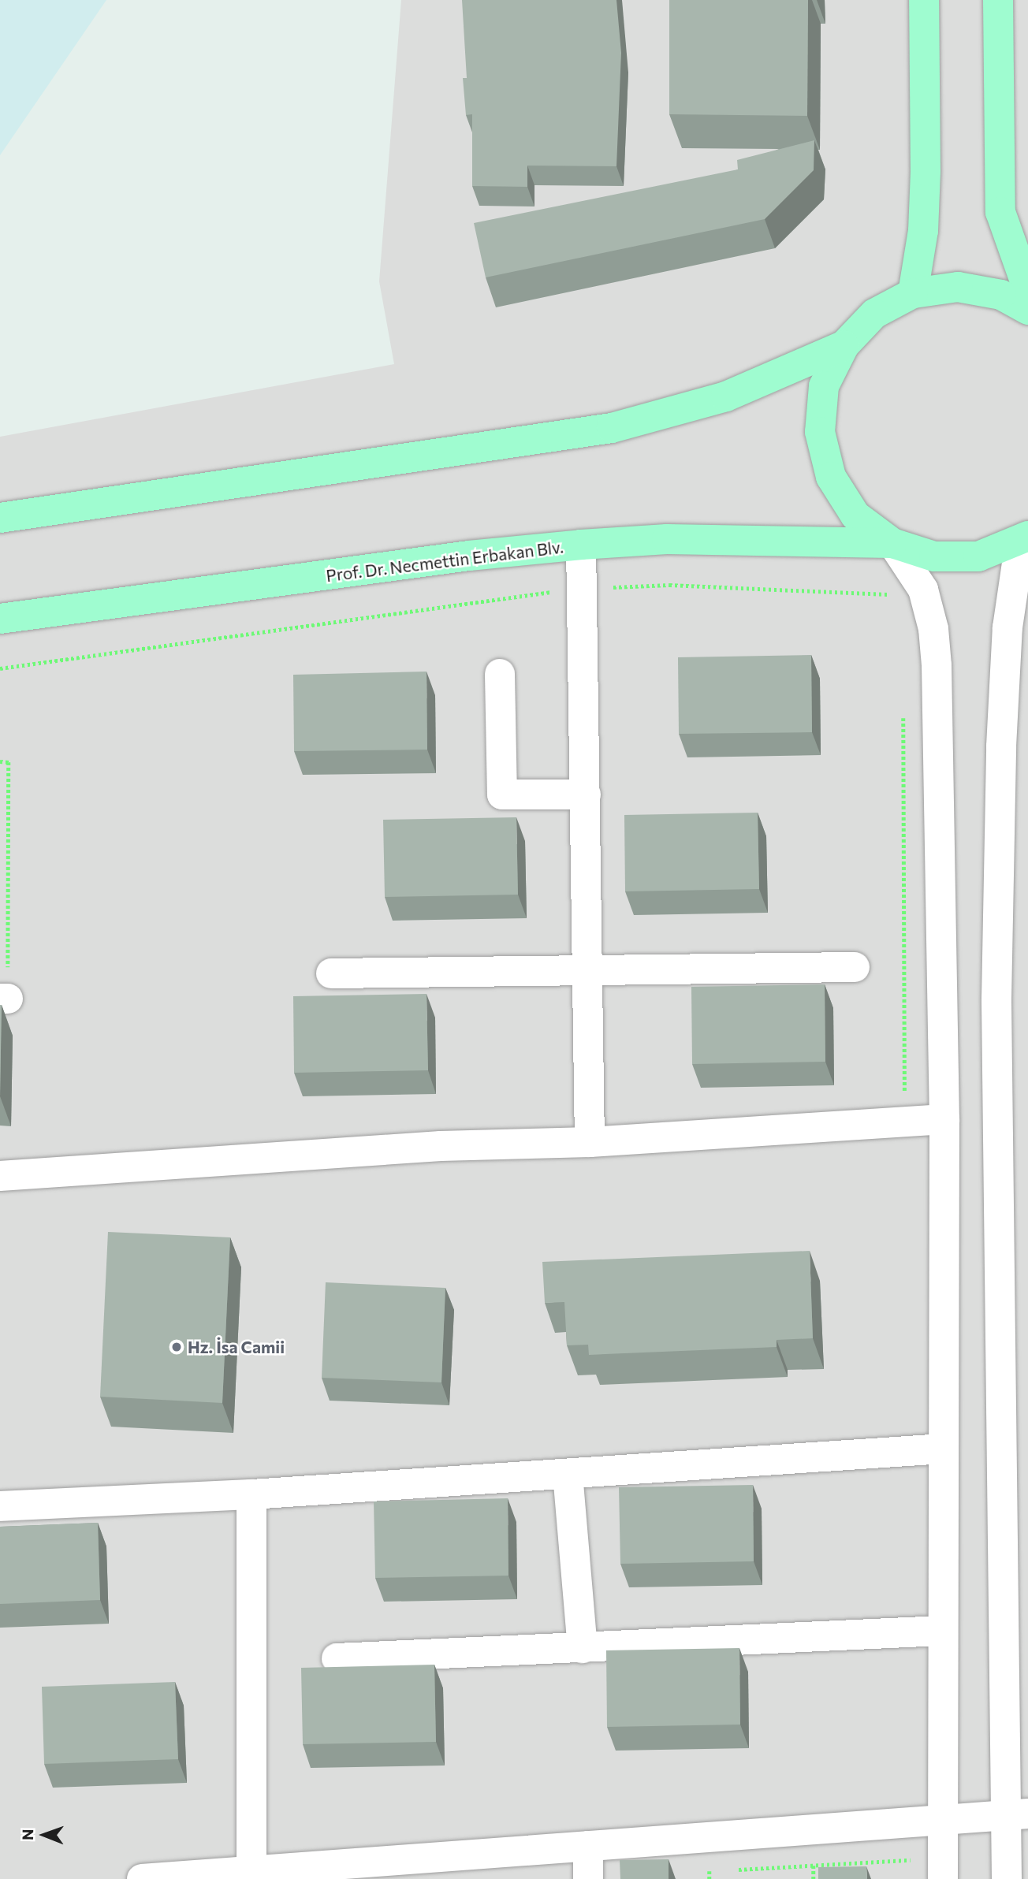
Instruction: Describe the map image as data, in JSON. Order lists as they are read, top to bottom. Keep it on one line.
{"streets":{"main road":["Prof. Dr. Necmettin Erbakan Blv."]},"places":["Hz. İsa Camii"],"north":"left"}
